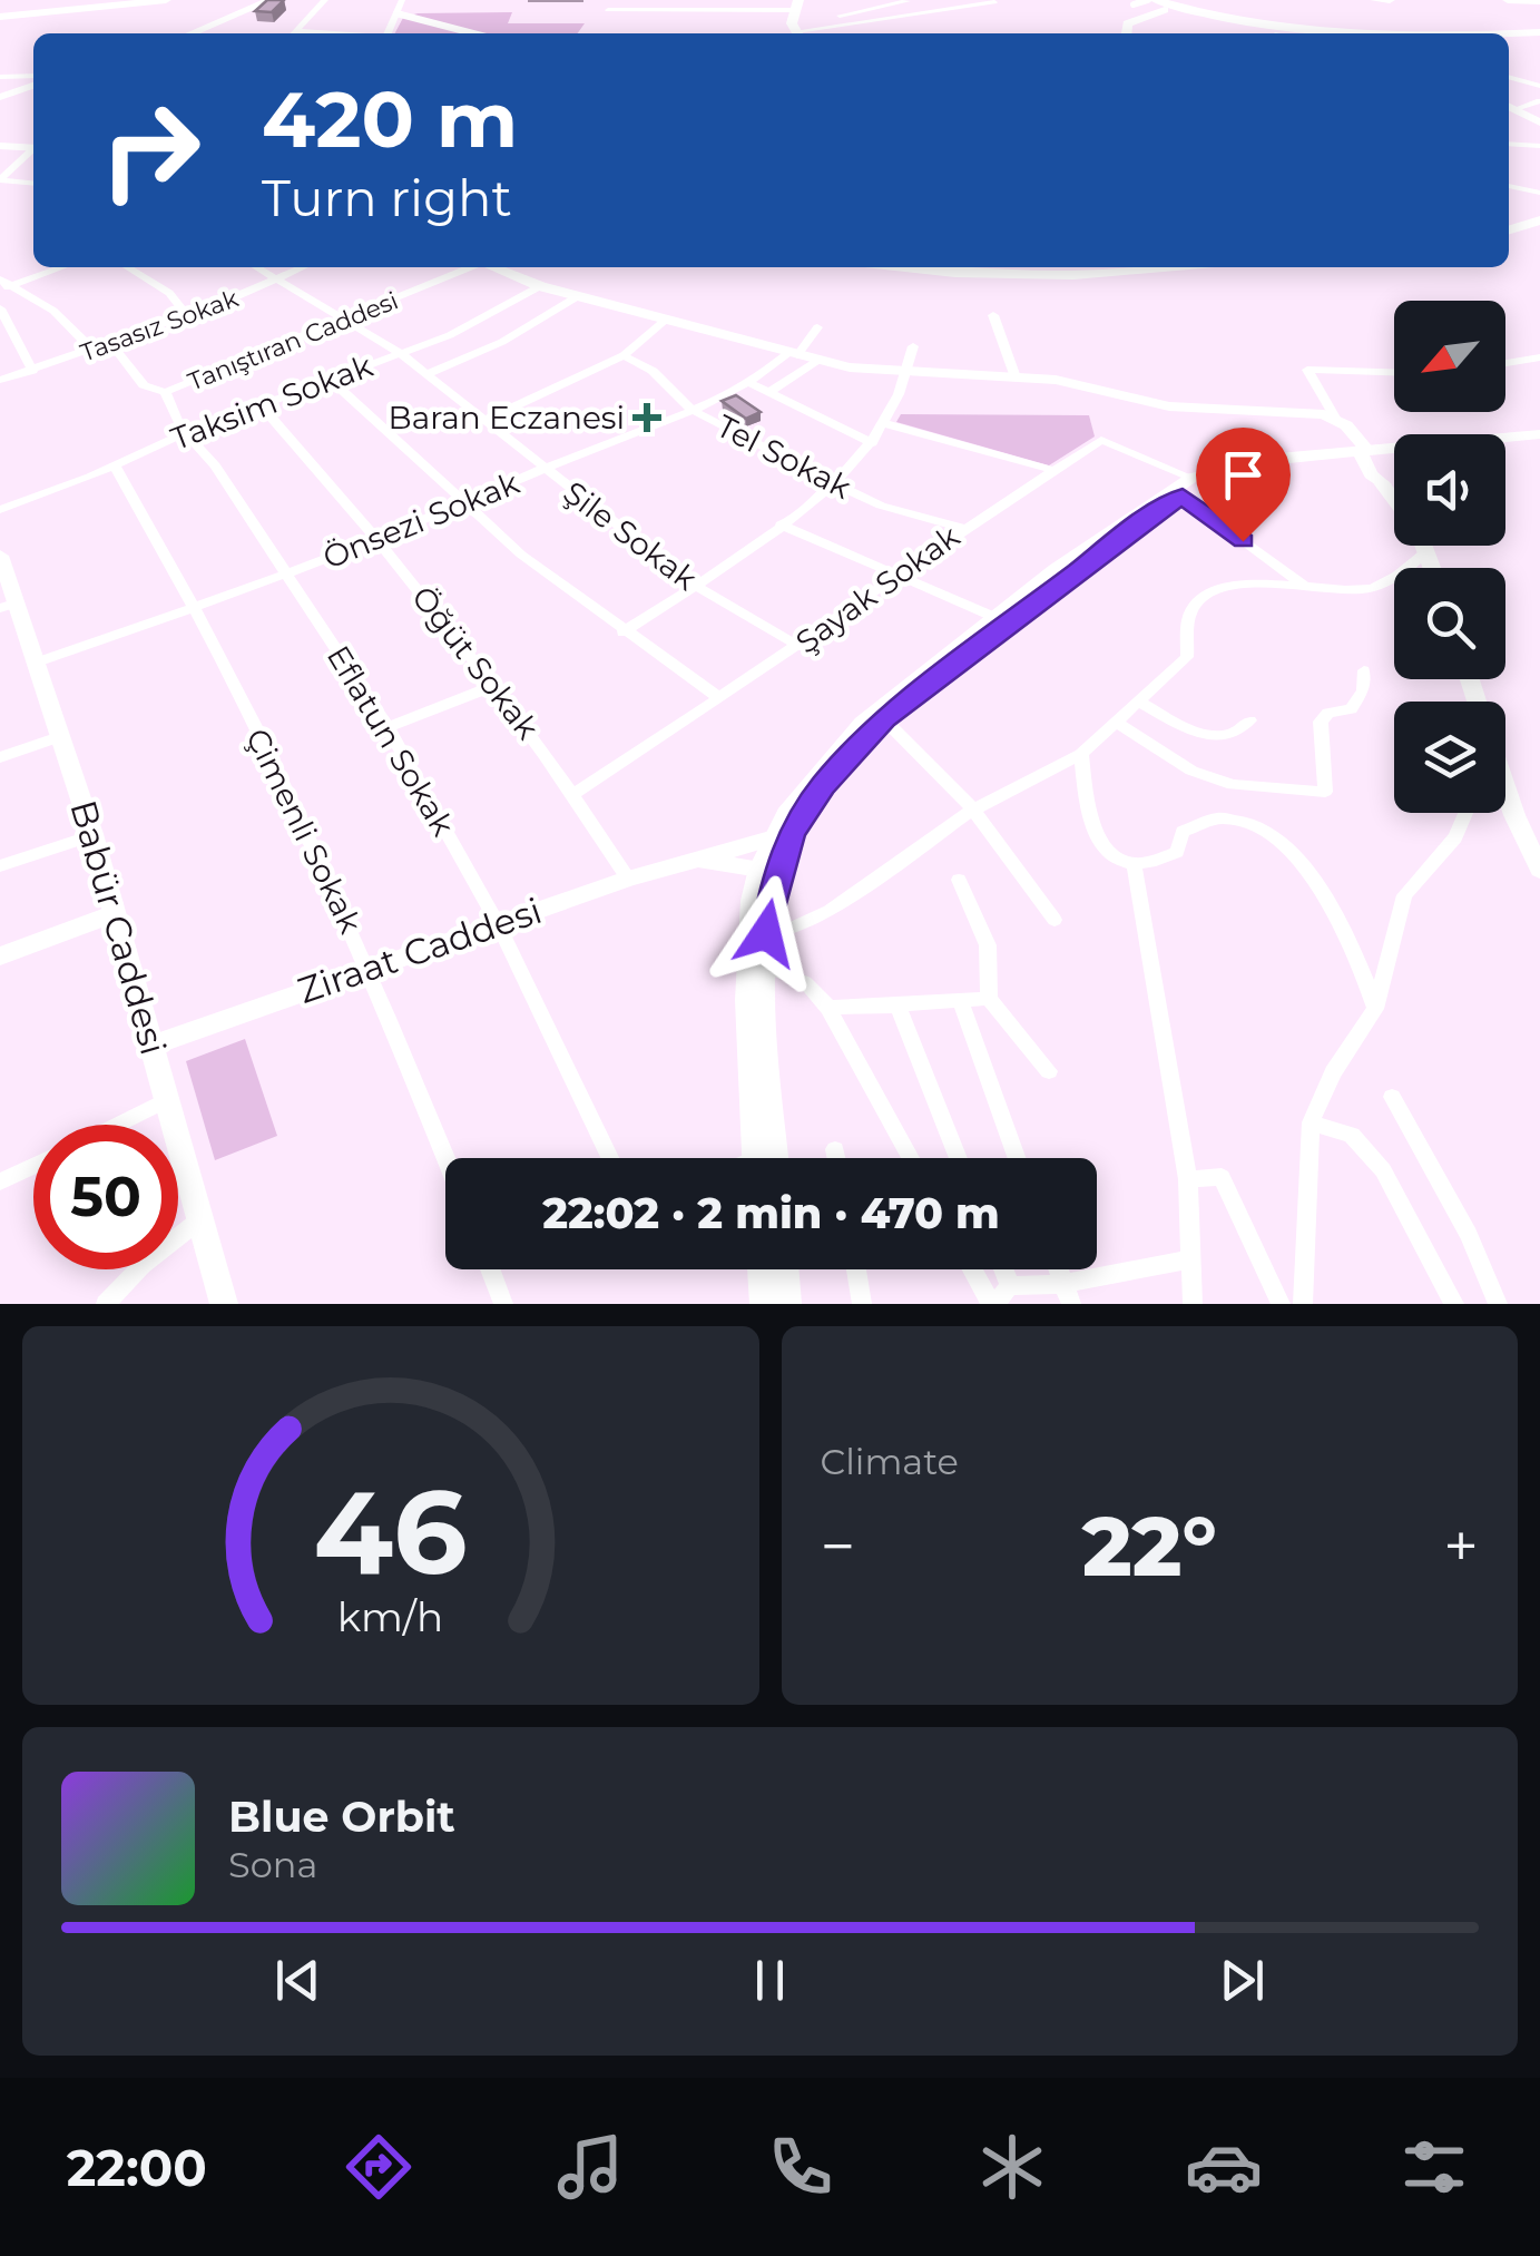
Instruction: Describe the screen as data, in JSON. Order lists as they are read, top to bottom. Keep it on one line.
{"streets":{"main road":["Babür Caddesi","Ziraat Caddesi"],"street":["Tasasız Sokak","Tanıştıran Caddesi","Taksim Sokak","Tel Sokak","Önsezi Sokak","Şile Sokak","Şayak Sokak","Öğüt Sokak","Eflatun Sokak","Çimenli Sokak"]},"crossings":[["Tasasız Sokak","Şile Sokak"],["Tasasız Sokak","Eflatun Sokak"],["Tanıştıran Caddesi","Şile Sokak"],["Tanıştıran Caddesi","Eflatun Sokak"],["Taksim Sokak","Şile Sokak"],["Taksim Sokak","Öğüt Sokak"],["Taksim Sokak","Eflatun Sokak"],["Taksim Sokak","Çimenli Sokak"],["Tel Sokak","Önsezi Sokak"],["Tel Sokak","Şayak Sokak"],["Önsezi Sokak","Şile Sokak"],["Önsezi Sokak","Öğüt Sokak"],["Önsezi Sokak","Eflatun Sokak"],["Önsezi Sokak","Çimenli Sokak"],["Önsezi Sokak","Babür Caddesi"],["Şile Sokak","Şayak Sokak"],["Şayak Sokak","Öğüt Sokak"],["Öğüt Sokak","Ziraat Caddesi"],["Eflatun Sokak","Ziraat Caddesi"],["Çimenli Sokak","Ziraat Caddesi"],["Babür Caddesi","Ziraat Caddesi"]],"places":{"health":["Baran Eczanesi"]},"north":"bottom left","page":{"turn":["420 m","Turn right"],"limit":"50","trip":"22:02 · 2 min · 470 m","tile":"Climate","heat":["−","22°","+"],"song":["Blue Orbit","Sona"],"tabs":"22:00","gauge":["46","km/h"]}}
